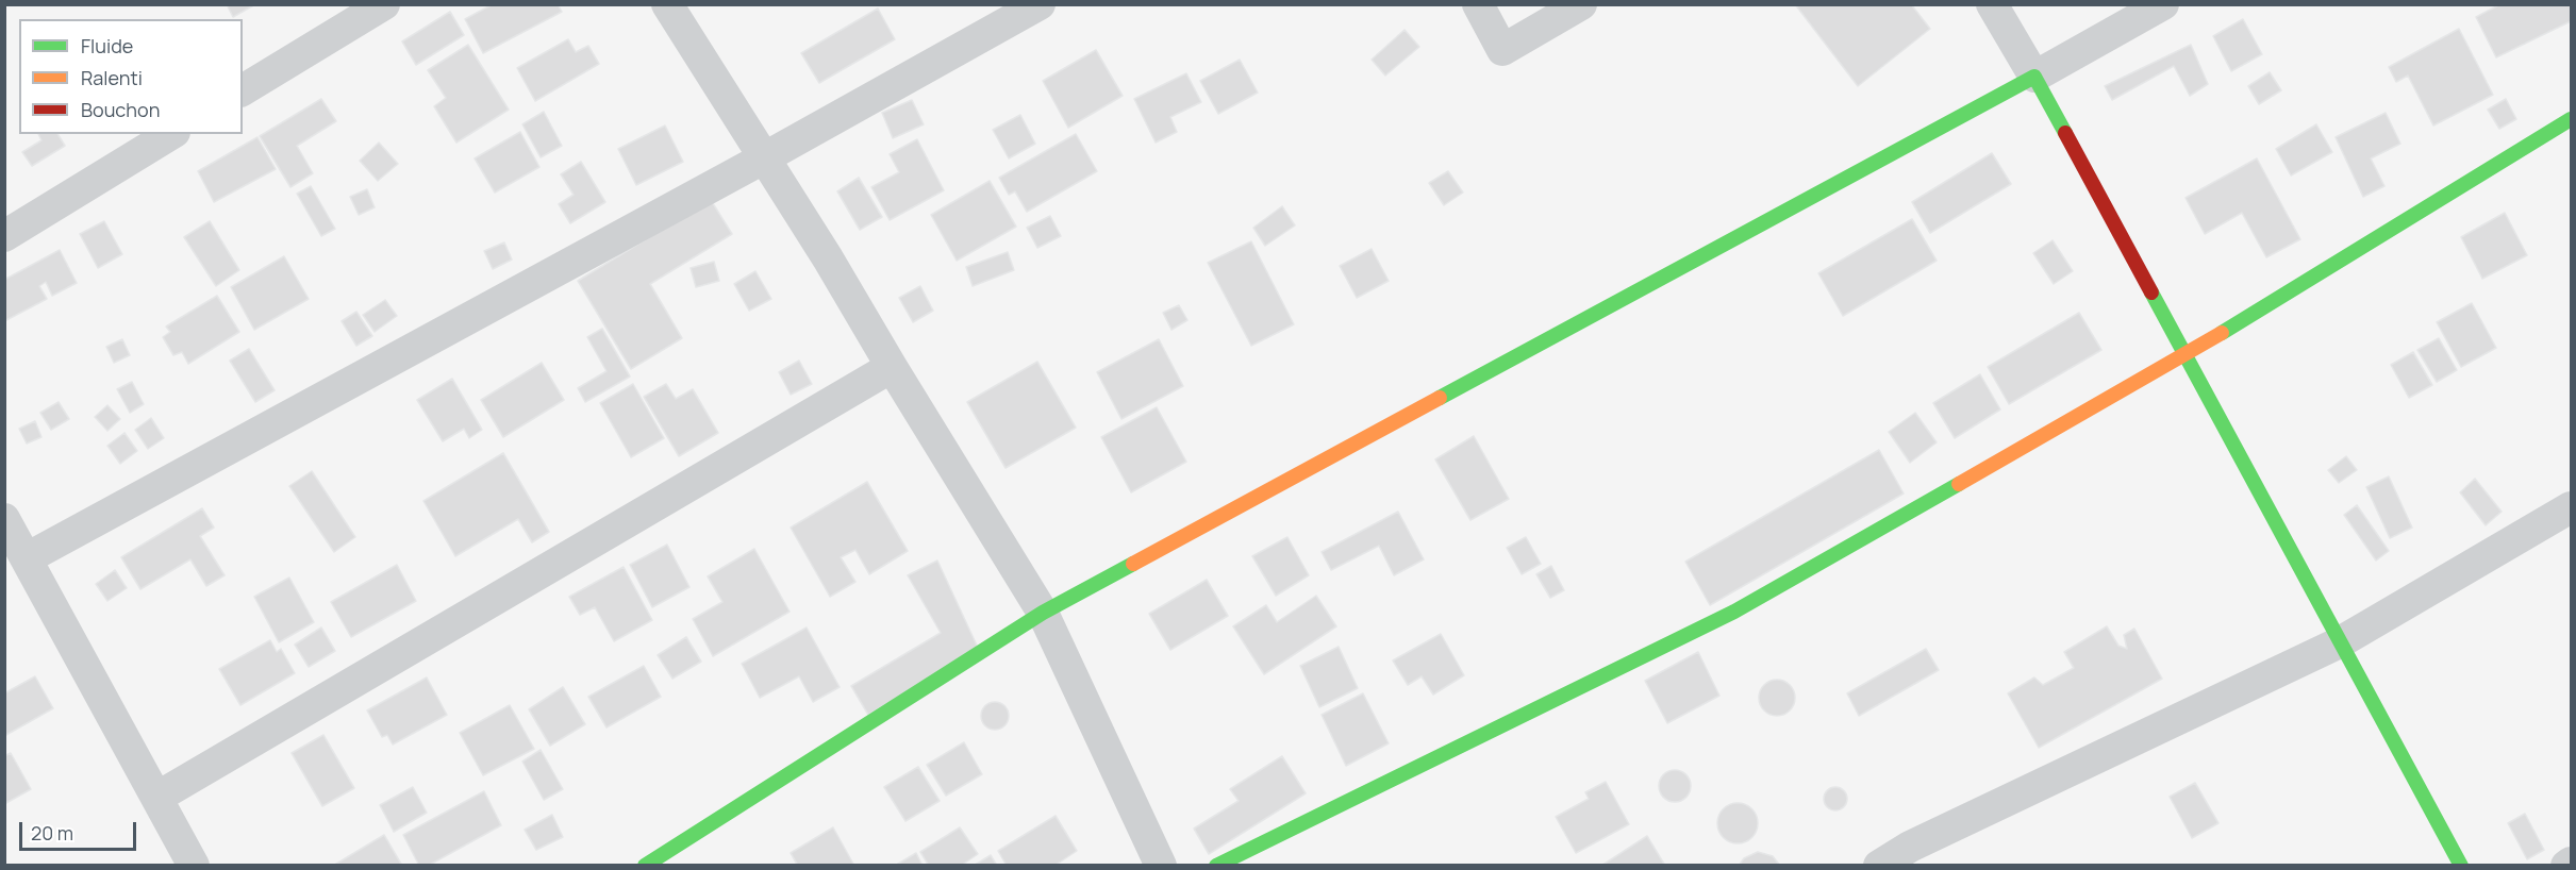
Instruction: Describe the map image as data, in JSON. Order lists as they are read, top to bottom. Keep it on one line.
{"legend":["Fluide","Ralenti","Bouchon"],"scale_bar":"20 m"}
